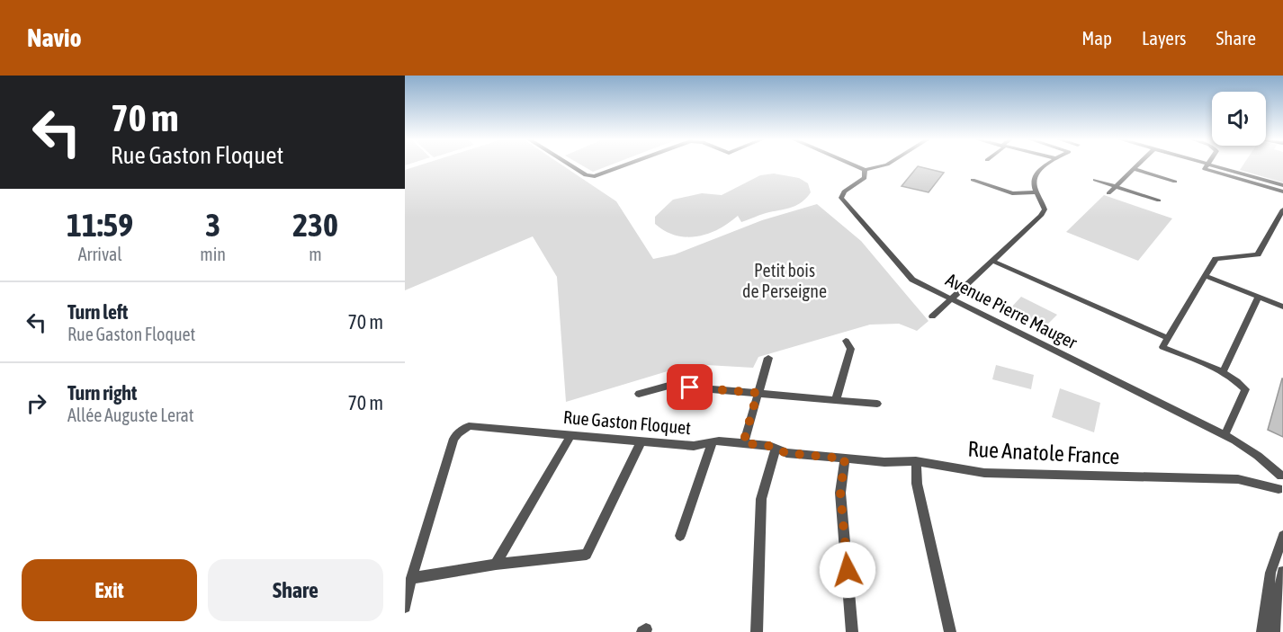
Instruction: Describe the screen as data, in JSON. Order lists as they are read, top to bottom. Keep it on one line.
{"streets":{"street":["Avenue Pierre Mauger","Rue Gaston Floquet","Rue Anatole France"]},"crossings":[["Rue Gaston Floquet","Rue Anatole France"]],"parks":["Petit bois de Perseigne"],"page":{"header":"Navio","nav":["Map","Layers","Share"],"turn":["70 m","Rue Gaston Floquet"],"eta":["11:59","Arrival","3","min","230","m"],"list":[{"name":"Turn left","note":"Rue Gaston Floquet","value":"70 m"},{"name":"Turn right","note":"Allée Auguste Lerat","value":"70 m"}],"buttons":["Exit","Share"]}}
